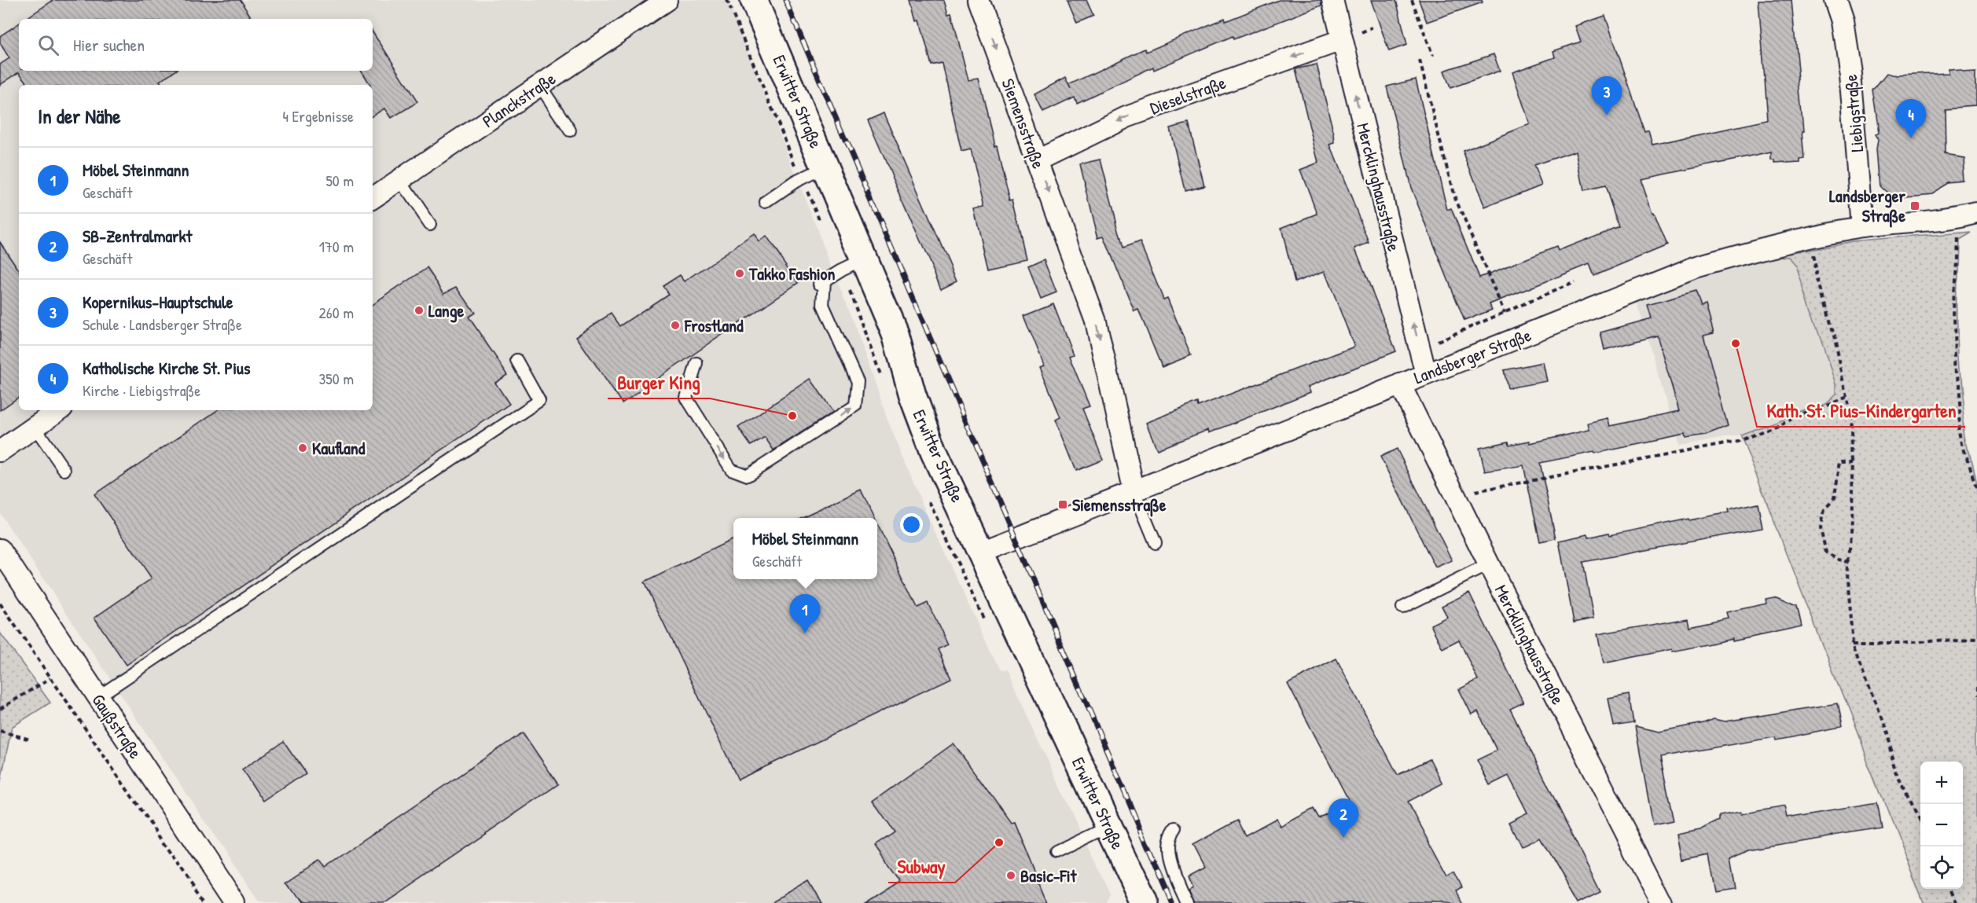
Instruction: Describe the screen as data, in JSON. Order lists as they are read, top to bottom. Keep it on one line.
{"streets":{"main road":["Erwitter Straße"],"street":["Dieselstraße","Planckstraße","Liebigstraße","Siemensstraße","Mercklinghausstraße","Landsberger Straße","Gaußstraße"]},"crossings":[["Dieselstraße","Siemensstraße"],["Dieselstraße","Mercklinghausstraße"],["Erwitter Straße","Landsberger Straße"],["Liebigstraße","Landsberger Straße"],["Siemensstraße","Landsberger Straße"],["Mercklinghausstraße","Landsberger Straße"]],"one_way":["Dieselstraße","Siemensstraße"],"places":{"transit":["Landsberger Straße","Siemensstraße"],"other":["Takko Fashion","Lange","Frostland","Kath. St. Pius-Kindergarten","Burger King","Kaufland","Subway","Basic-Fit"]},"page":{"search":"Hier suchen","pins":["3","4","1","2"],"heading":["In der Nähe","4 Ergebnisse"],"list":[{"mark":"1","name":"Möbel Steinmann","note":"Geschäft","value":"50 m"},{"mark":"2","name":"SB-Zentralmarkt","note":"Geschäft","value":"170 m"},{"mark":"3","name":"Kopernikus-Hauptschule","note":"Schule · Landsberger Straße","value":"260 m"},{"mark":"4","name":"Katholische Kirche St. Pius","note":"Kirche · Liebigstraße","value":"350 m"}],"popup":["Möbel Steinmann","Geschäft"],"map_buttons":["+","−"]}}
